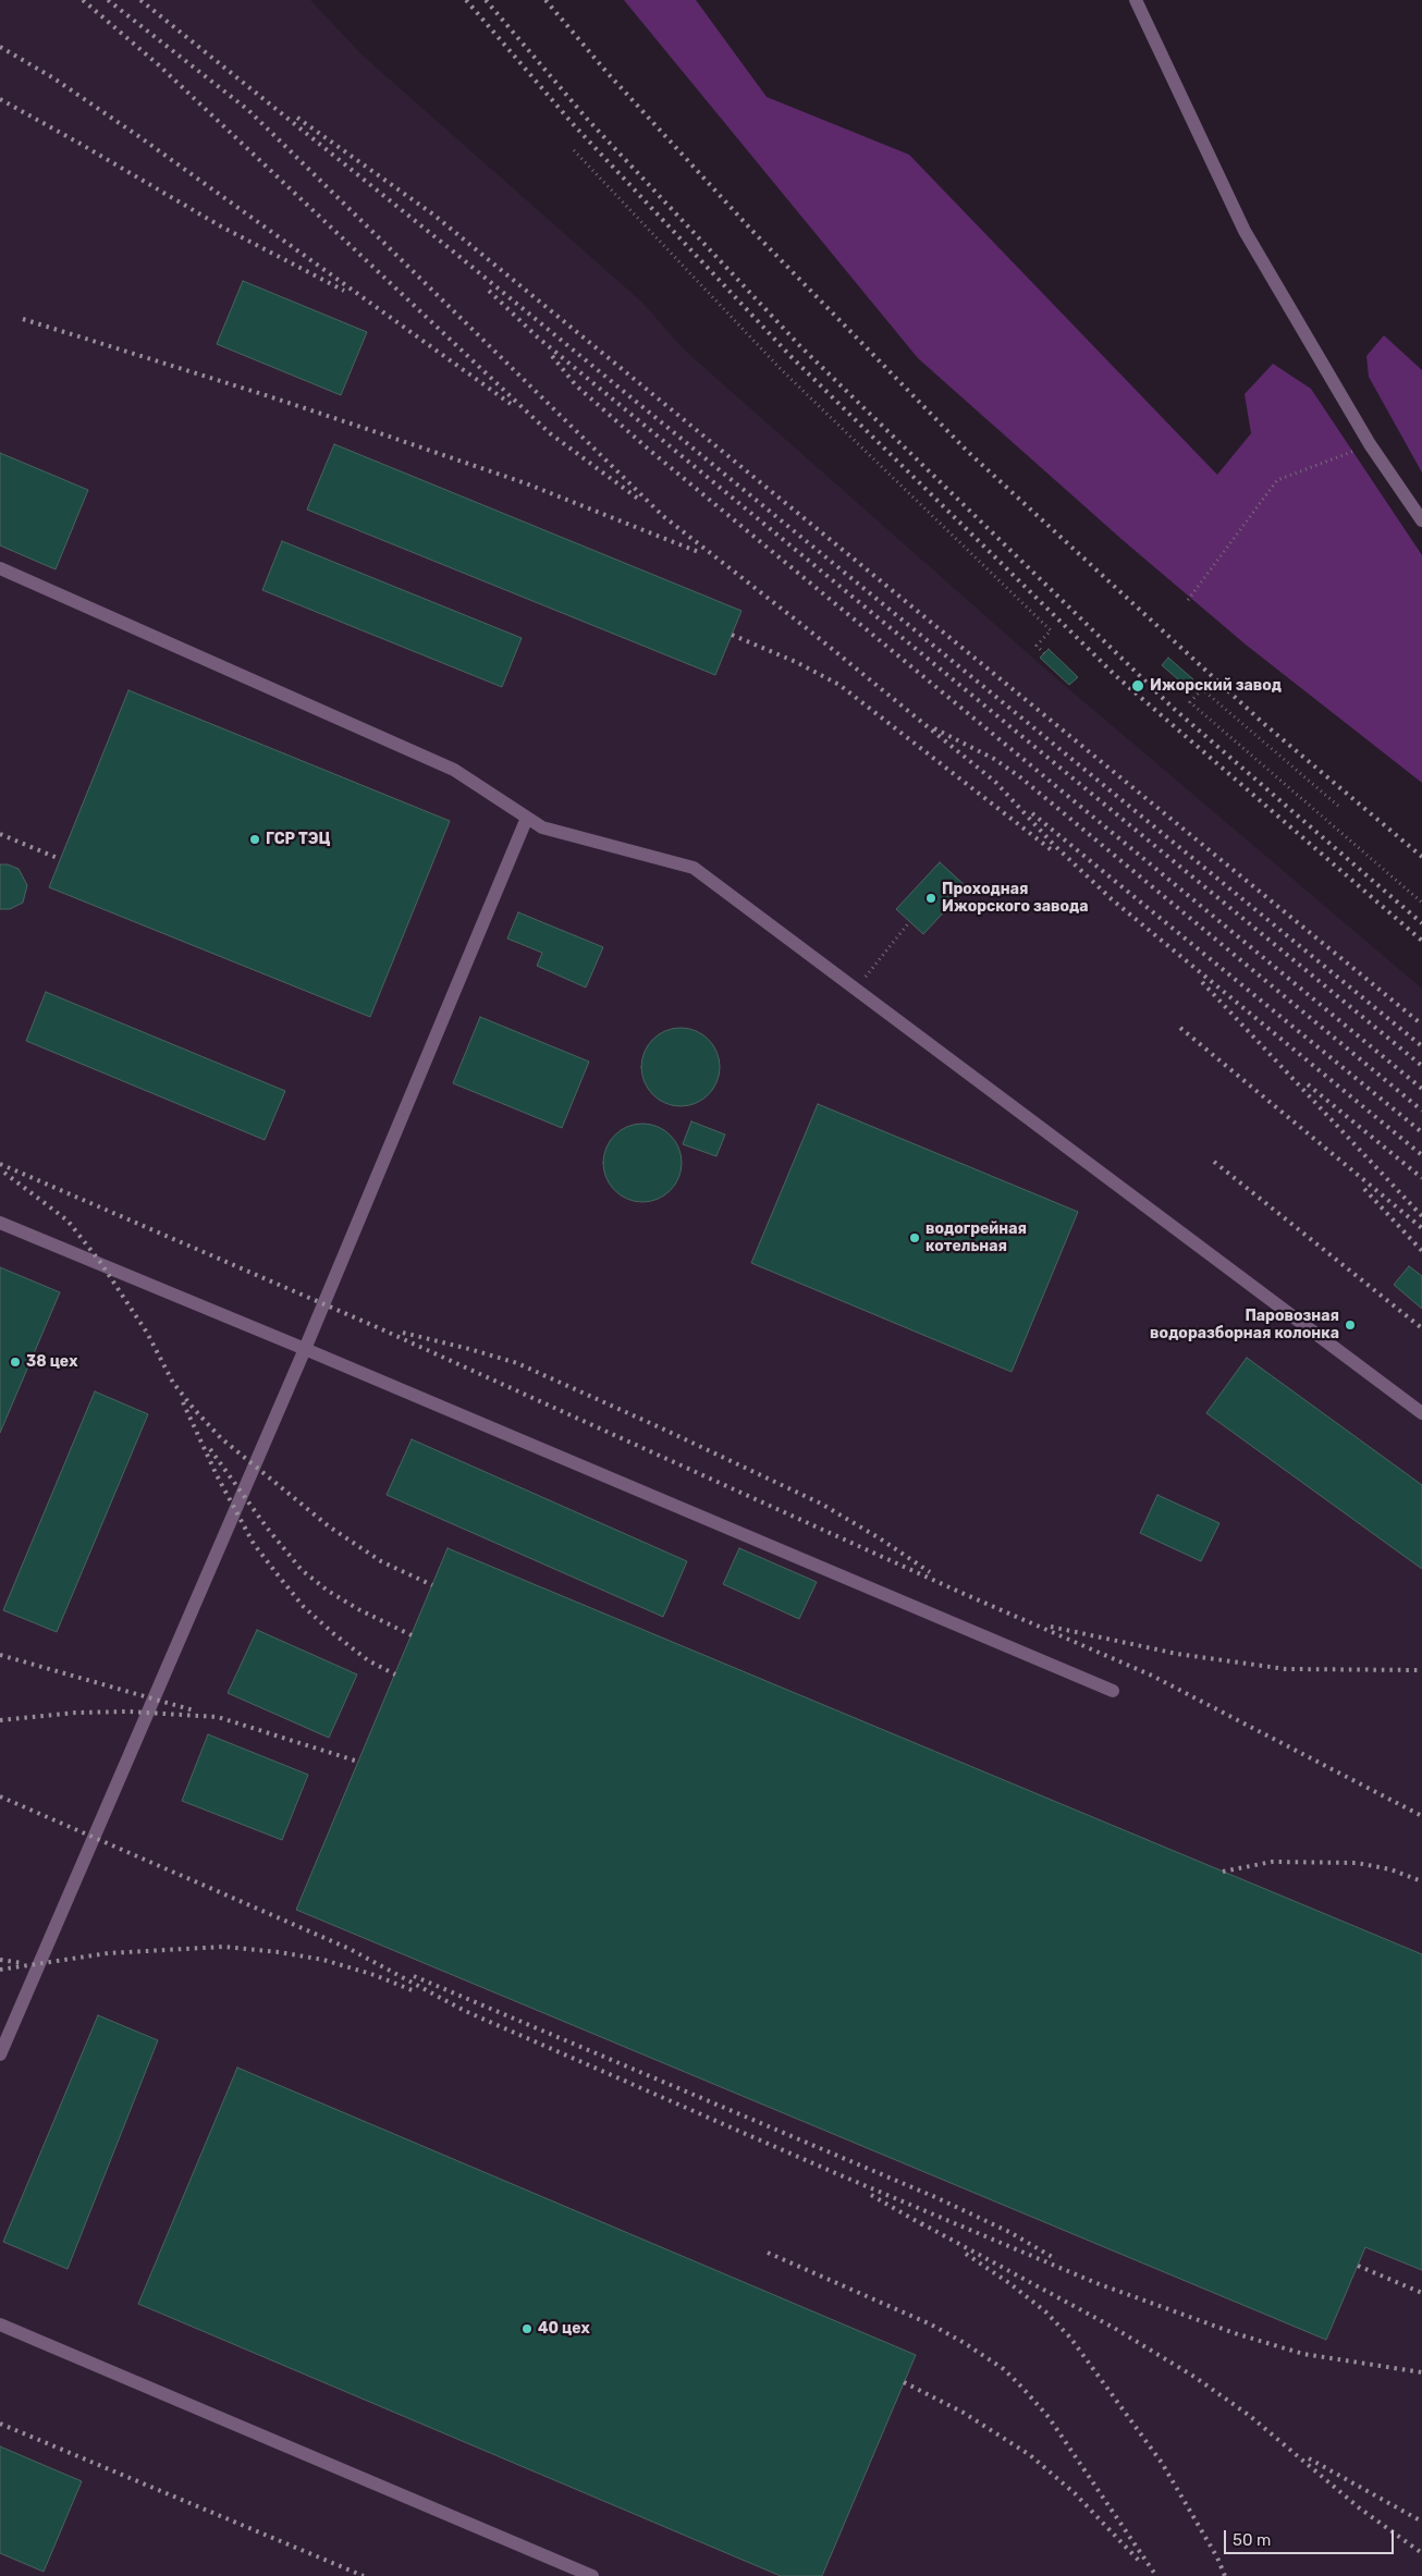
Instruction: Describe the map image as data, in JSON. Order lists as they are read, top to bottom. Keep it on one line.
{"places":["Ижорский завод","ГСР ТЭЦ","Проходная Ижорского завода","водогрейная котельная","Паровозная водоразборная колонка","38 цех","40 цех"],"scale_bar":"50 m"}
